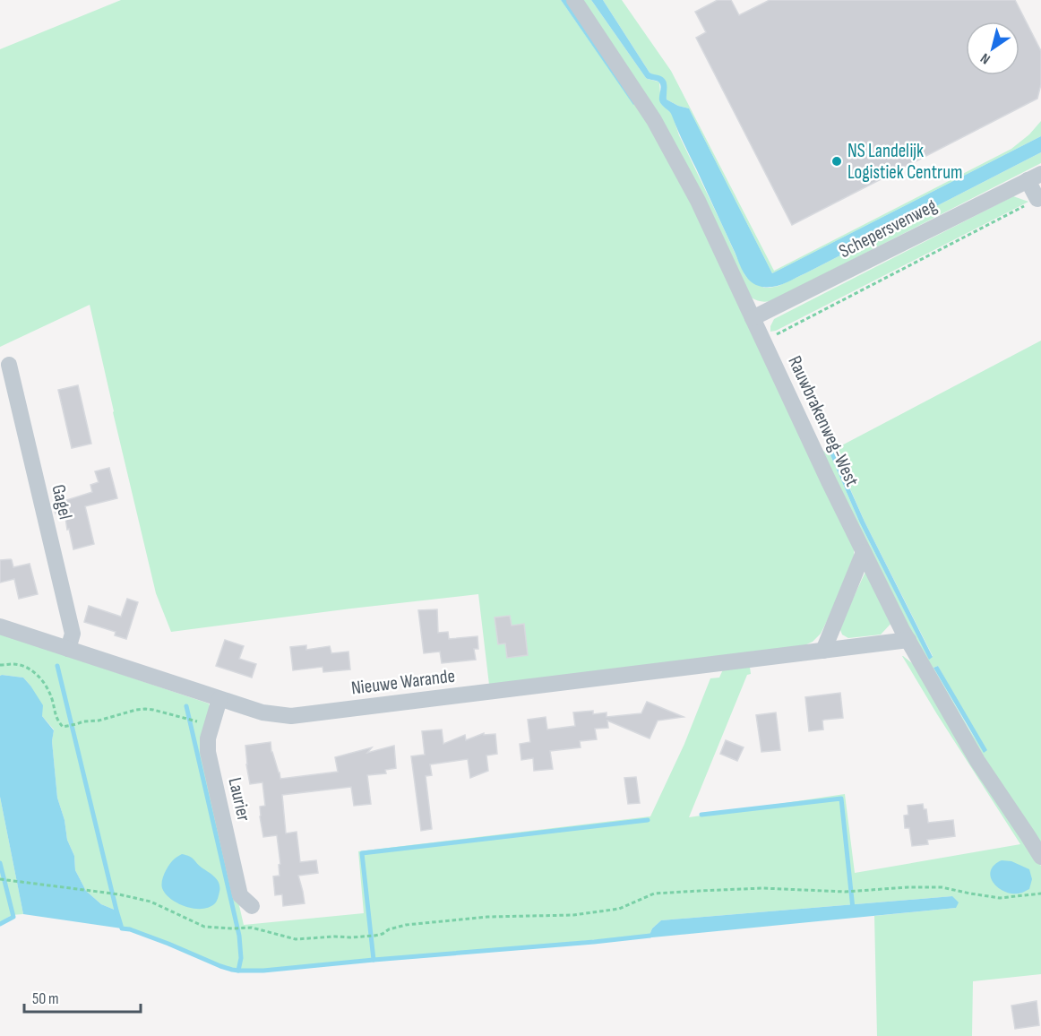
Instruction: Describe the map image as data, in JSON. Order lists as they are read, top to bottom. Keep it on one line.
{"streets":{"street":["Schepersvenweg","Rauwbrakenweg-West","Gagel","Nieuwe Warande","Laurier"]},"crossings":[["Schepersvenweg","Rauwbrakenweg-West"],["Rauwbrakenweg-West","Nieuwe Warande"],["Gagel","Nieuwe Warande"],["Nieuwe Warande","Laurier"]],"places":["NS Landelijk Logistiek Centrum"],"scale_bar":"50 m","north":"bottom left"}
